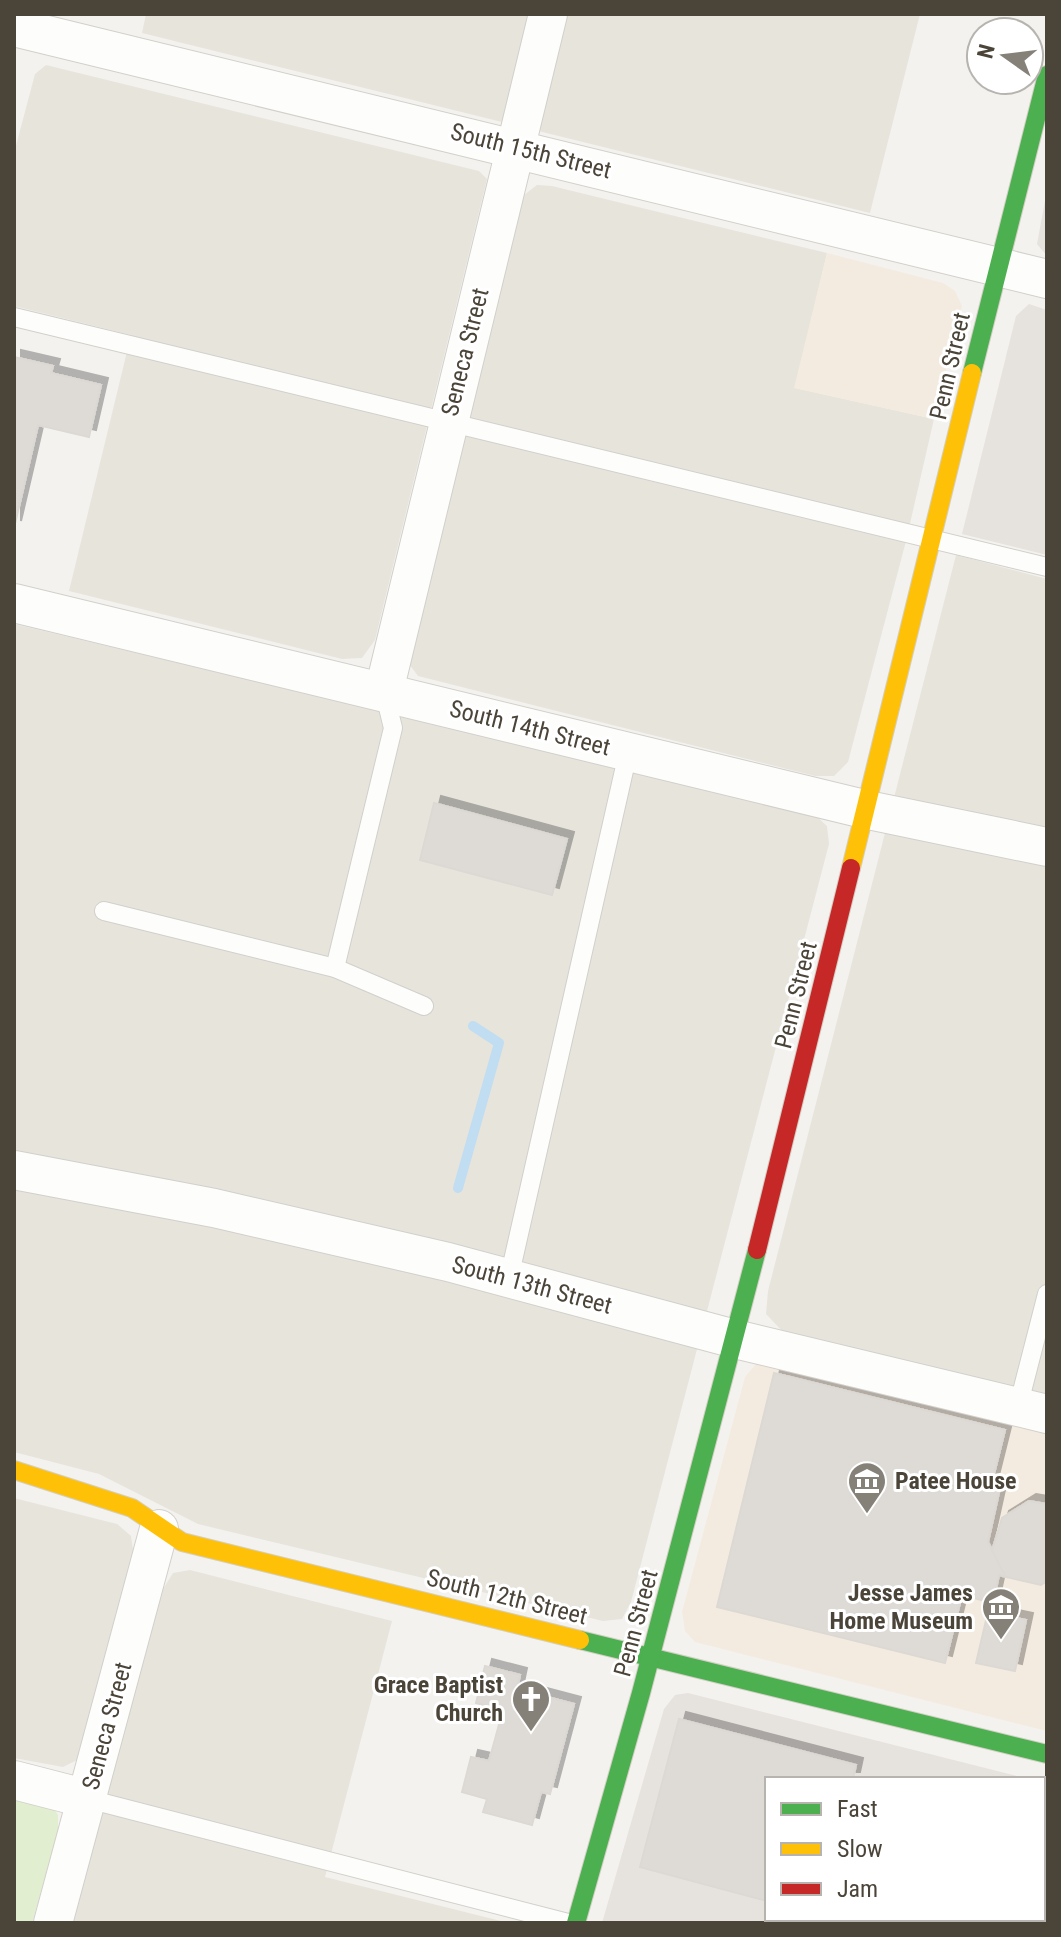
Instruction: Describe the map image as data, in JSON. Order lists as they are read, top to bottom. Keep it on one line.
{"streets":{"street":["South 15th Street","Seneca Street","Penn Street","South 14th Street","South 13th Street","South 12th Street"]},"crossings":[["South 15th Street","Seneca Street"],["South 15th Street","Penn Street"],["Seneca Street","South 14th Street"],["Seneca Street","South 12th Street"],["Penn Street","South 14th Street"],["Penn Street","South 13th Street"],["Penn Street","South 12th Street"]],"places":{"museum":["Patee House","Jesse James Home Museum"],"church":["Grace Baptist Church"]},"legend":["Fast","Slow","Jam"],"north":"left"}
